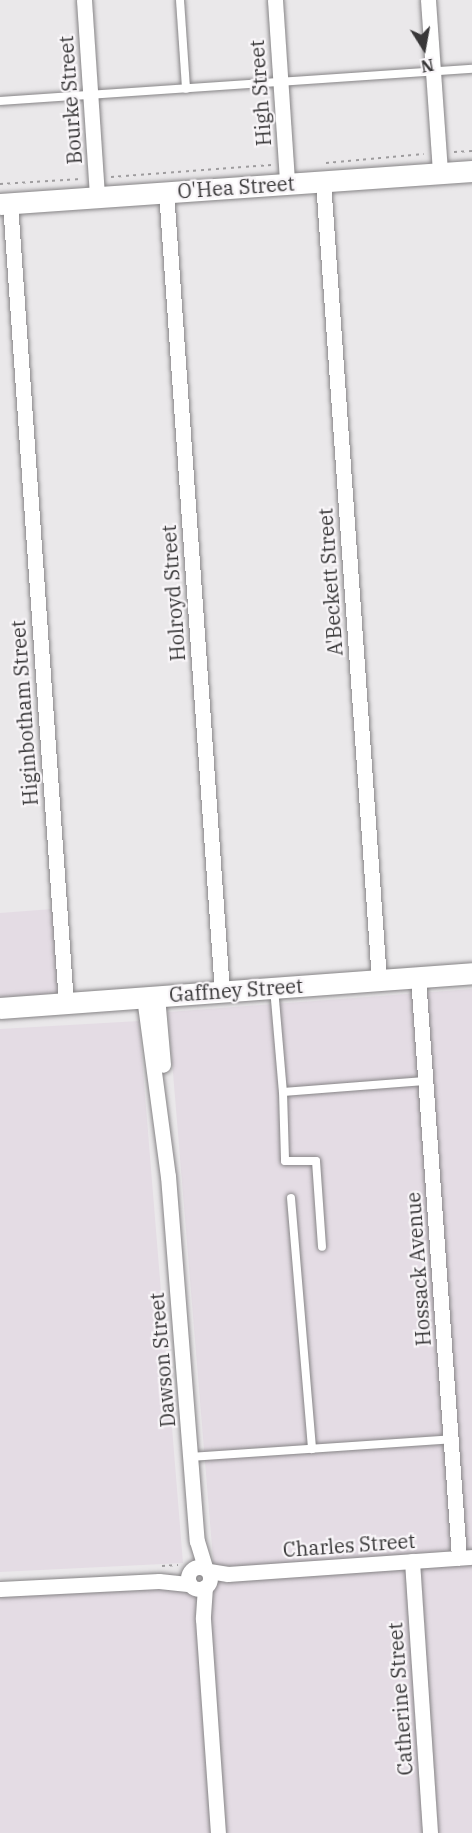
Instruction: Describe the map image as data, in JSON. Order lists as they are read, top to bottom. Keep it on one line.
{"streets":{"street":["High Street","Bourke Street","O'Hea Street","A'Beckett Street","Holroyd Street","Higinbotham Street","Gaffney Street","Hossack Avenue","Dawson Street","Charles Street","Catherine Street"]},"crossings":[["High Street","O'Hea Street"],["Bourke Street","O'Hea Street"],["O'Hea Street","A'Beckett Street"],["O'Hea Street","Holroyd Street"],["O'Hea Street","Higinbotham Street"],["A'Beckett Street","Gaffney Street"],["Holroyd Street","Gaffney Street"],["Higinbotham Street","Gaffney Street"],["Gaffney Street","Hossack Avenue"],["Gaffney Street","Dawson Street"],["Hossack Avenue","Charles Street"],["Dawson Street","Charles Street"],["Charles Street","Catherine Street"]],"north":"bottom"}
